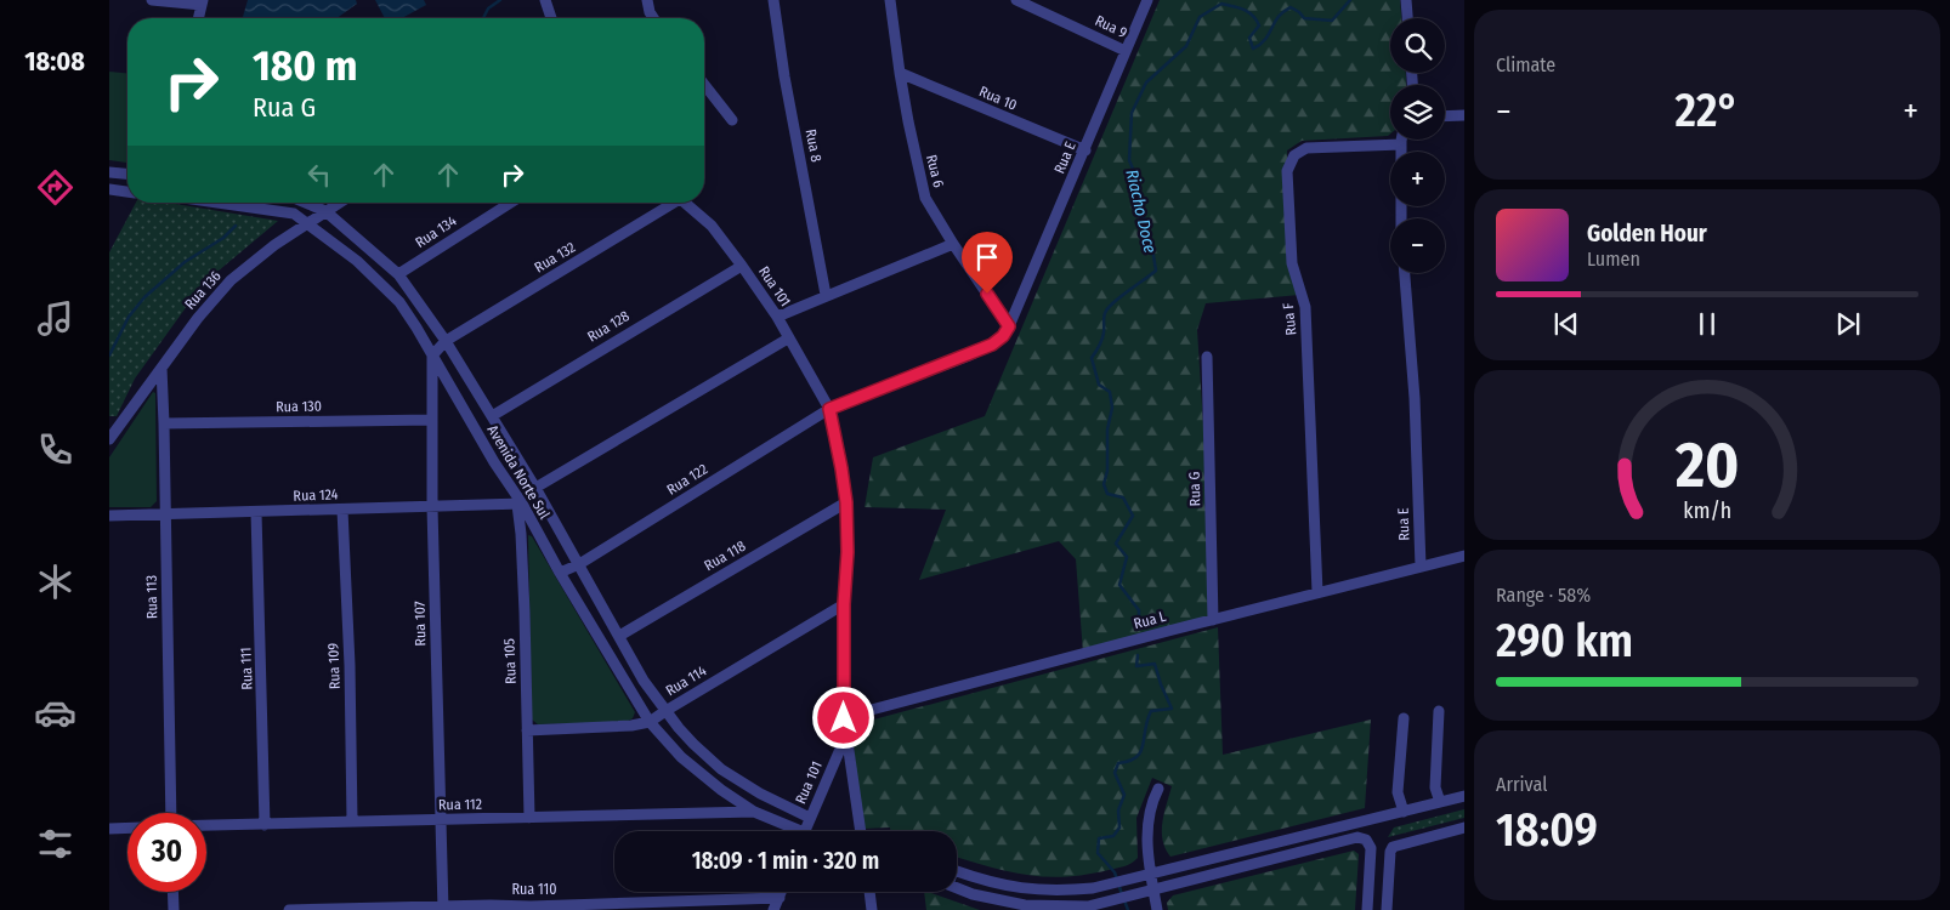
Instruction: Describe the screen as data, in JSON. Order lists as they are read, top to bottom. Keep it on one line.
{"streets":{"street":["Rua 9","Rua 10","Rua 8","Rua E","Rua 6","Rua 134","Rua 132","Rua 101","Rua 136","Rua F","Rua 128","Rua 130","Avenida Norte Sul","Rua 122","Rua G","Rua 124","Rua 118","Rua 113","Rua L","Rua 107","Rua 105","Rua 109","Rua 111","Rua 114","Rua 112","Rua 110"]},"crossings":[["Rua 9","Rua E"],["Rua 10","Rua E"],["Rua 10","Rua 6"],["Rua E","Rua 6"],["Rua E","Rua L"],["Rua 134","Avenida Norte Sul"],["Rua 132","Avenida Norte Sul"],["Rua 101","Rua 128"],["Rua 101","Avenida Norte Sul"],["Rua 101","Rua 122"],["Rua 101","Rua 118"],["Rua 101","Rua L"],["Rua 101","Rua 114"],["Rua 136","Avenida Norte Sul"],["Rua 136","Rua 113"],["Rua F","Rua L"],["Rua 128","Avenida Norte Sul"],["Rua 130","Rua 113"],["Rua 130","Rua 107"],["Avenida Norte Sul","Rua 122"],["Avenida Norte Sul","Rua 124"],["Avenida Norte Sul","Rua 118"],["Avenida Norte Sul","Rua 107"],["Avenida Norte Sul","Rua 105"],["Avenida Norte Sul","Rua 114"],["Avenida Norte Sul","Rua 112"],["Rua G","Rua L"],["Rua 124","Rua 113"],["Rua 124","Rua 107"],["Rua 124","Rua 105"],["Rua 124","Rua 109"],["Rua 124","Rua 111"],["Rua 107","Rua 112"],["Rua 107","Rua 110"],["Rua 105","Rua 114"],["Rua 105","Rua 112"],["Rua 109","Rua 112"],["Rua 111","Rua 112"]],"water":["Riacho Doce"],"page":{"tabs":"18:08","tile":["Climate",["Range · 58%","290 km"],["Arrival","18:09"]],"map_buttons":["+","−"],"turn":["180 m","Rua G"],"heat":["−","22°","+"],"song":["Golden Hour","Lumen"],"limit":"30","trip":"18:09 · 1 min · 320 m","gauge":["20","km/h"]}}
